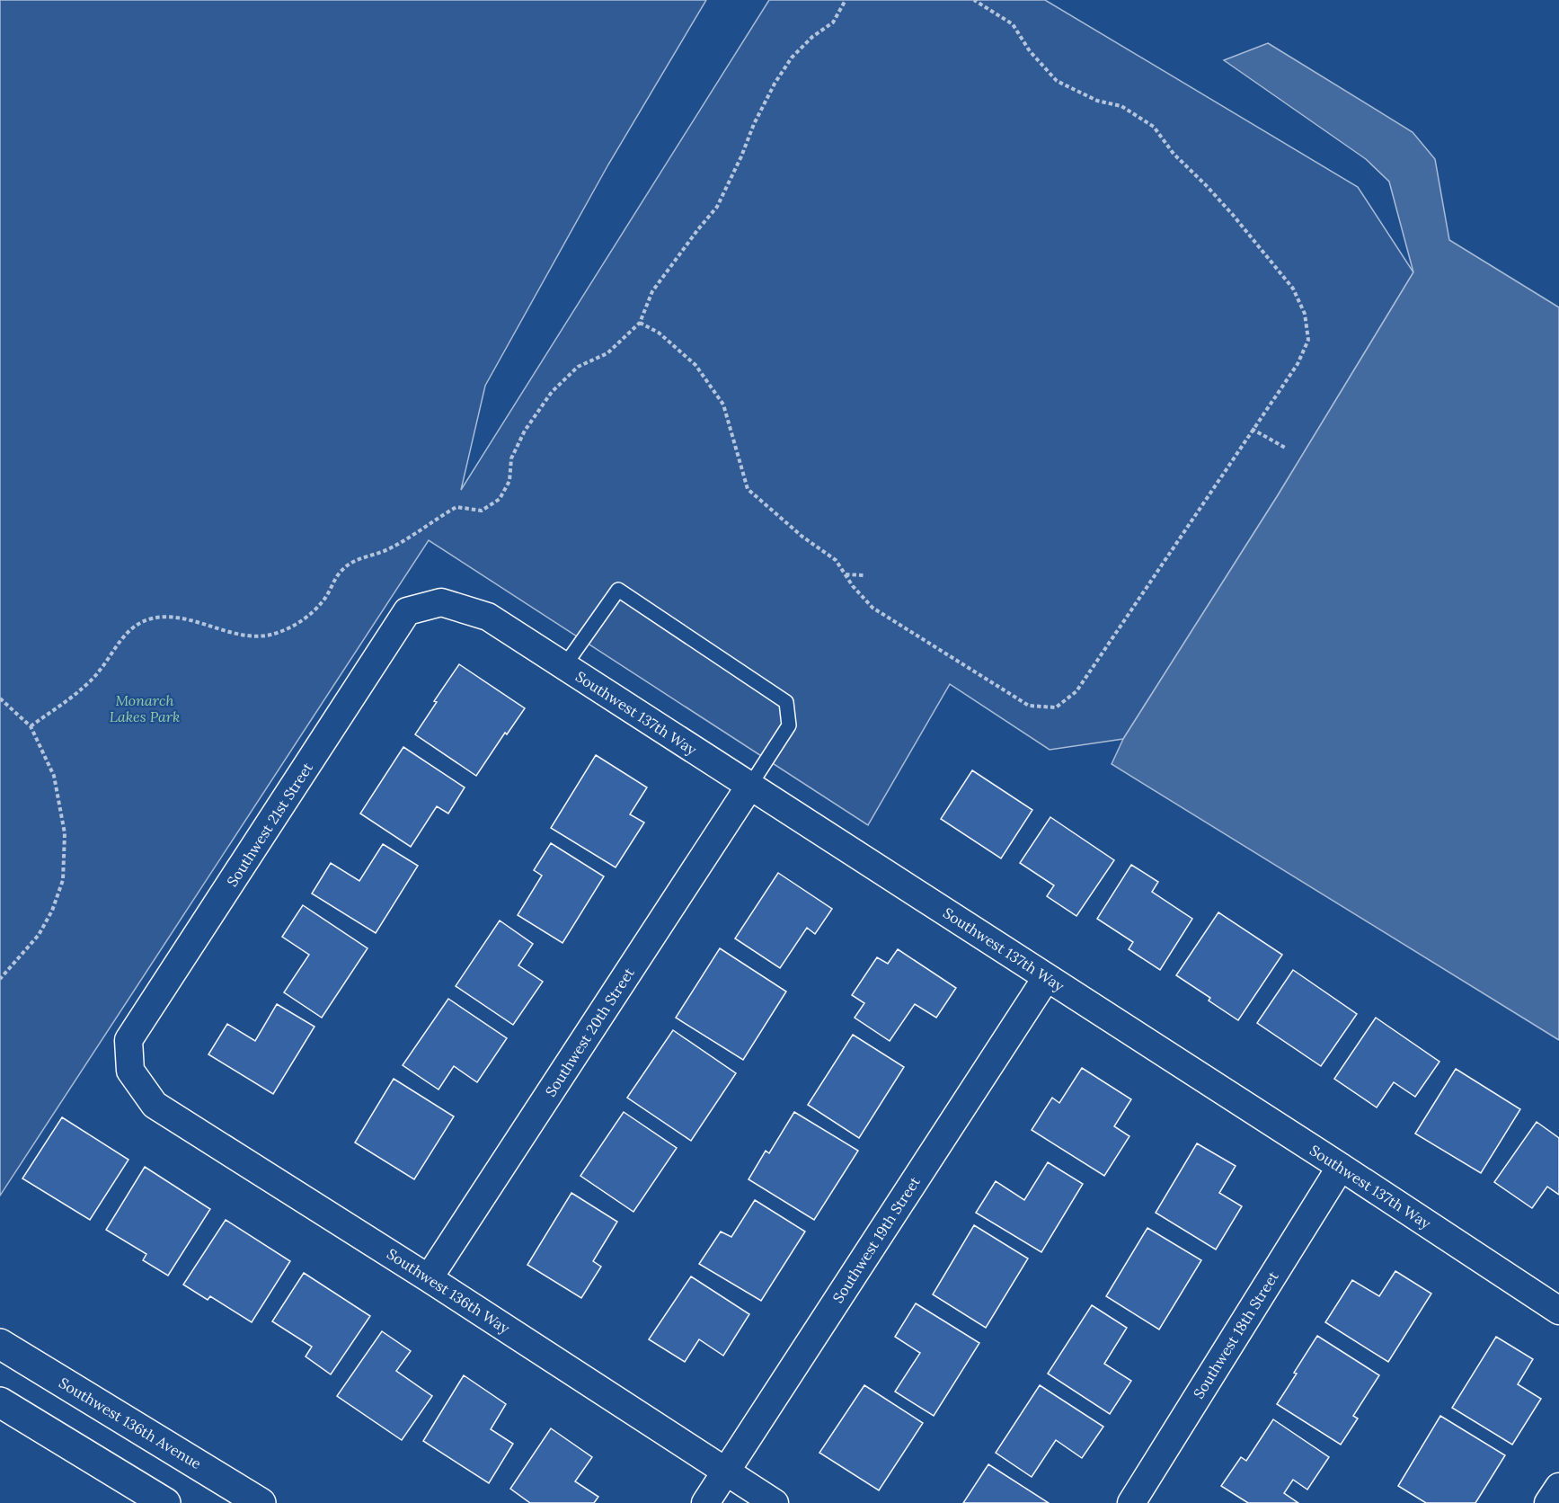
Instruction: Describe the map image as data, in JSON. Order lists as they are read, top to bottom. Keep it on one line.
{"streets":{"street":["Southwest 137th Way","Southwest 21st Street","Southwest 20th Street","Southwest 19th Street","Southwest 136th Way","Southwest 18th Street","Southwest 136th Avenue"]},"crossings":[["Southwest 137th Way","Southwest 21st Street"],["Southwest 137th Way","Southwest 20th Street"],["Southwest 137th Way","Southwest 19th Street"],["Southwest 137th Way","Southwest 18th Street"],["Southwest 21st Street","Southwest 136th Way"],["Southwest 20th Street","Southwest 136th Way"],["Southwest 19th Street","Southwest 136th Way"]],"parks":["Monarch Lakes Park"]}
